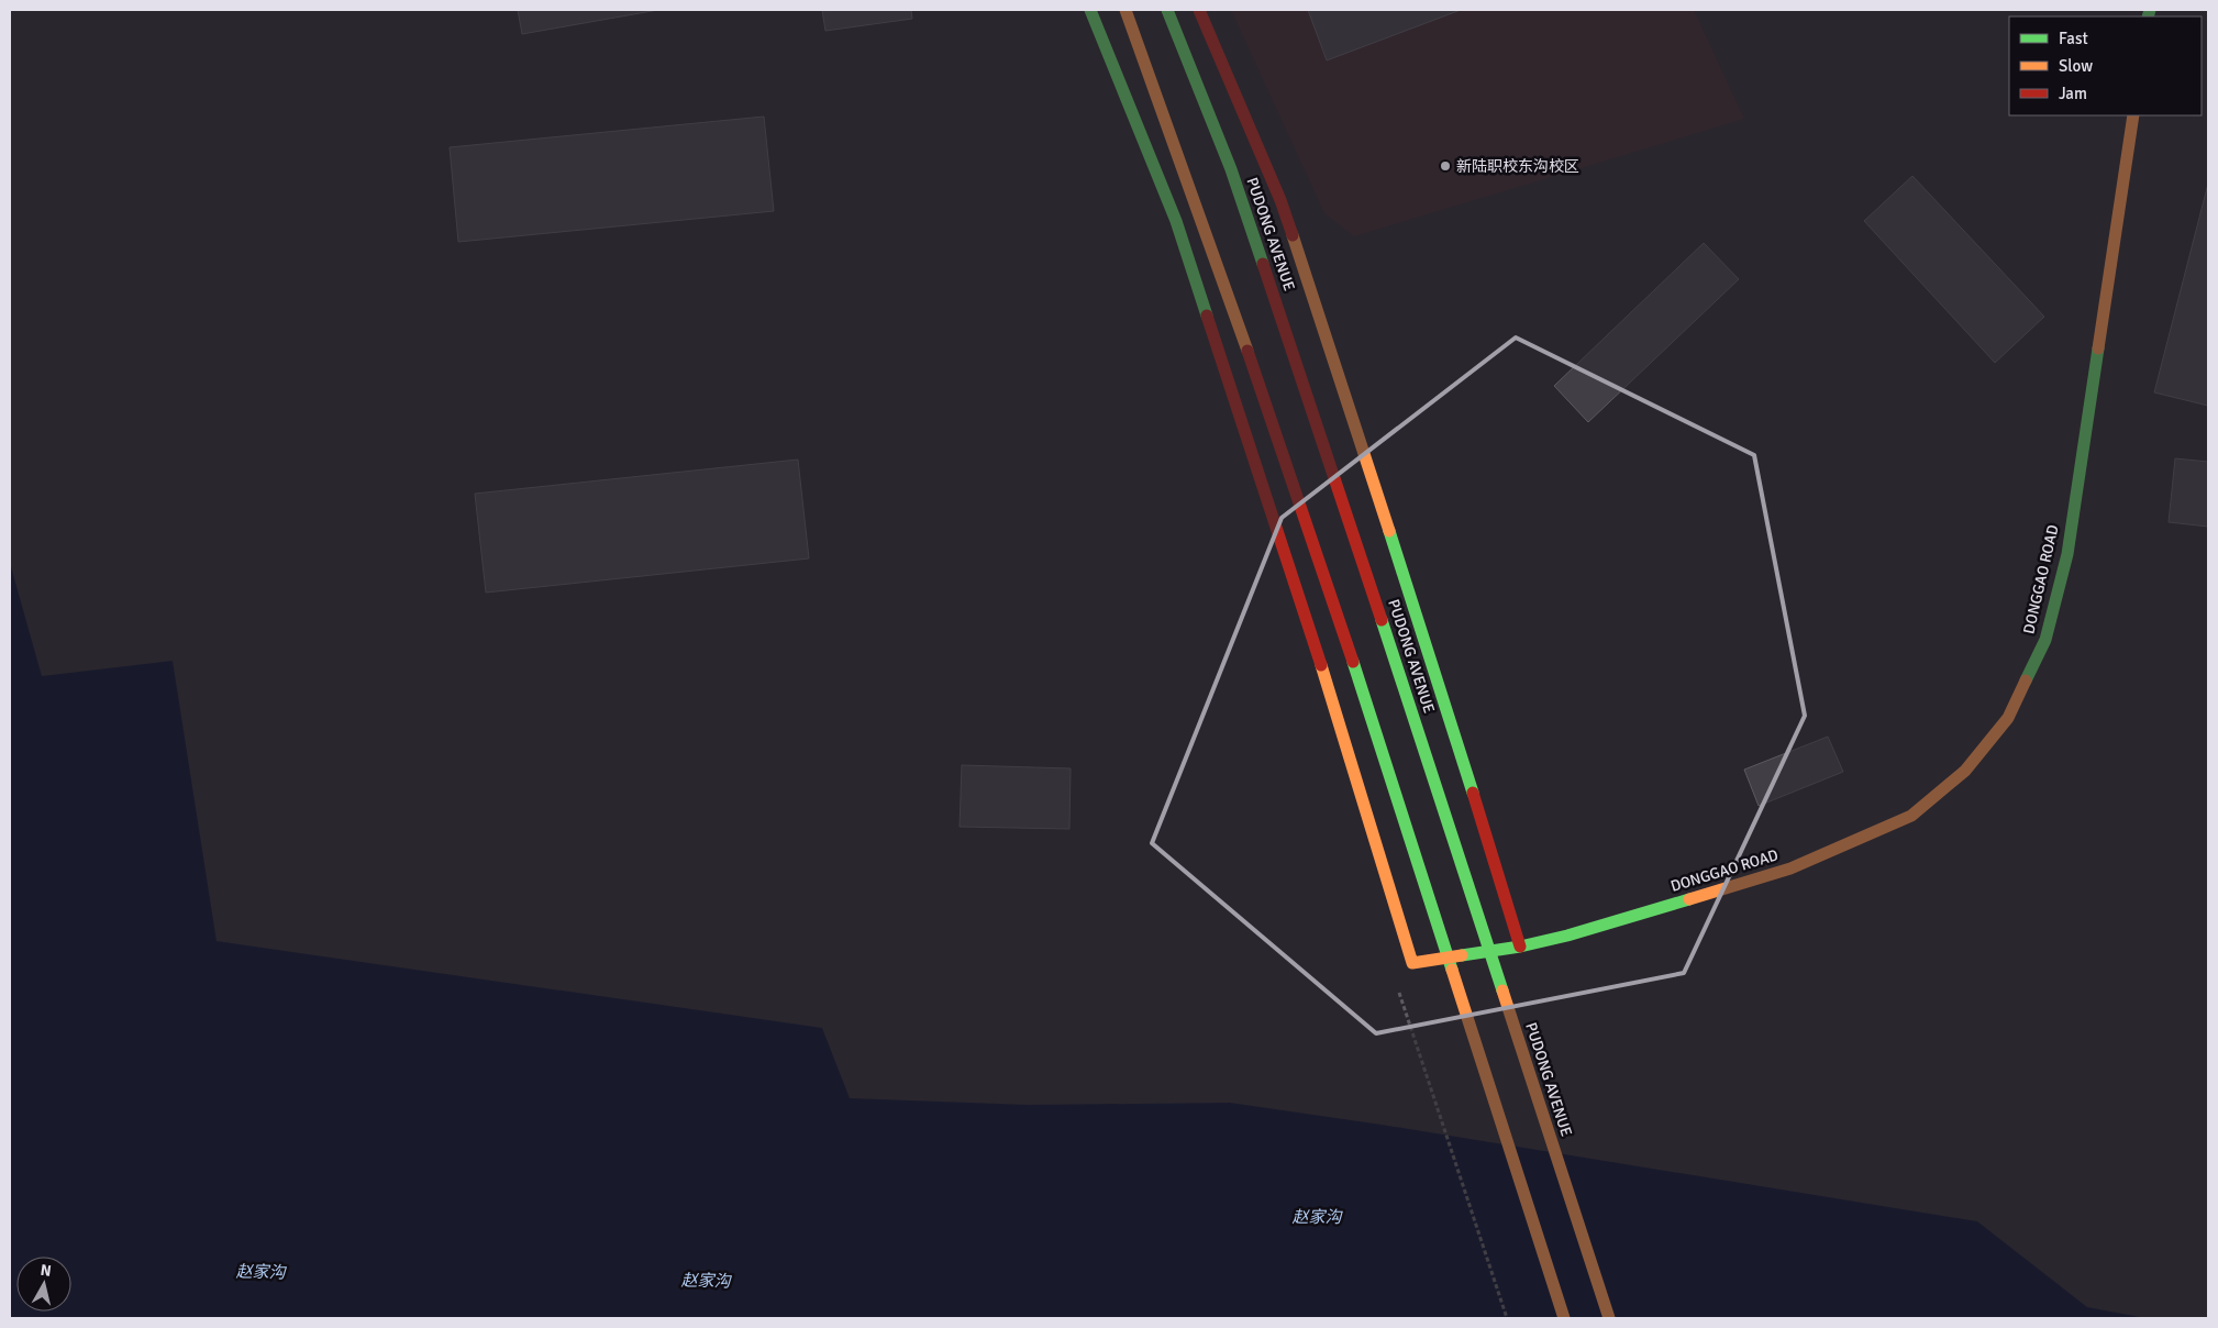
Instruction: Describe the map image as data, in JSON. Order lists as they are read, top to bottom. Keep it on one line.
{"streets":{"street":["PUDONG AVENUE","DONGGAO ROAD"]},"water":["赵家沟"],"places":["新陆职校东沟校区"],"legend":["Fast","Slow","Jam"],"north":"top"}
